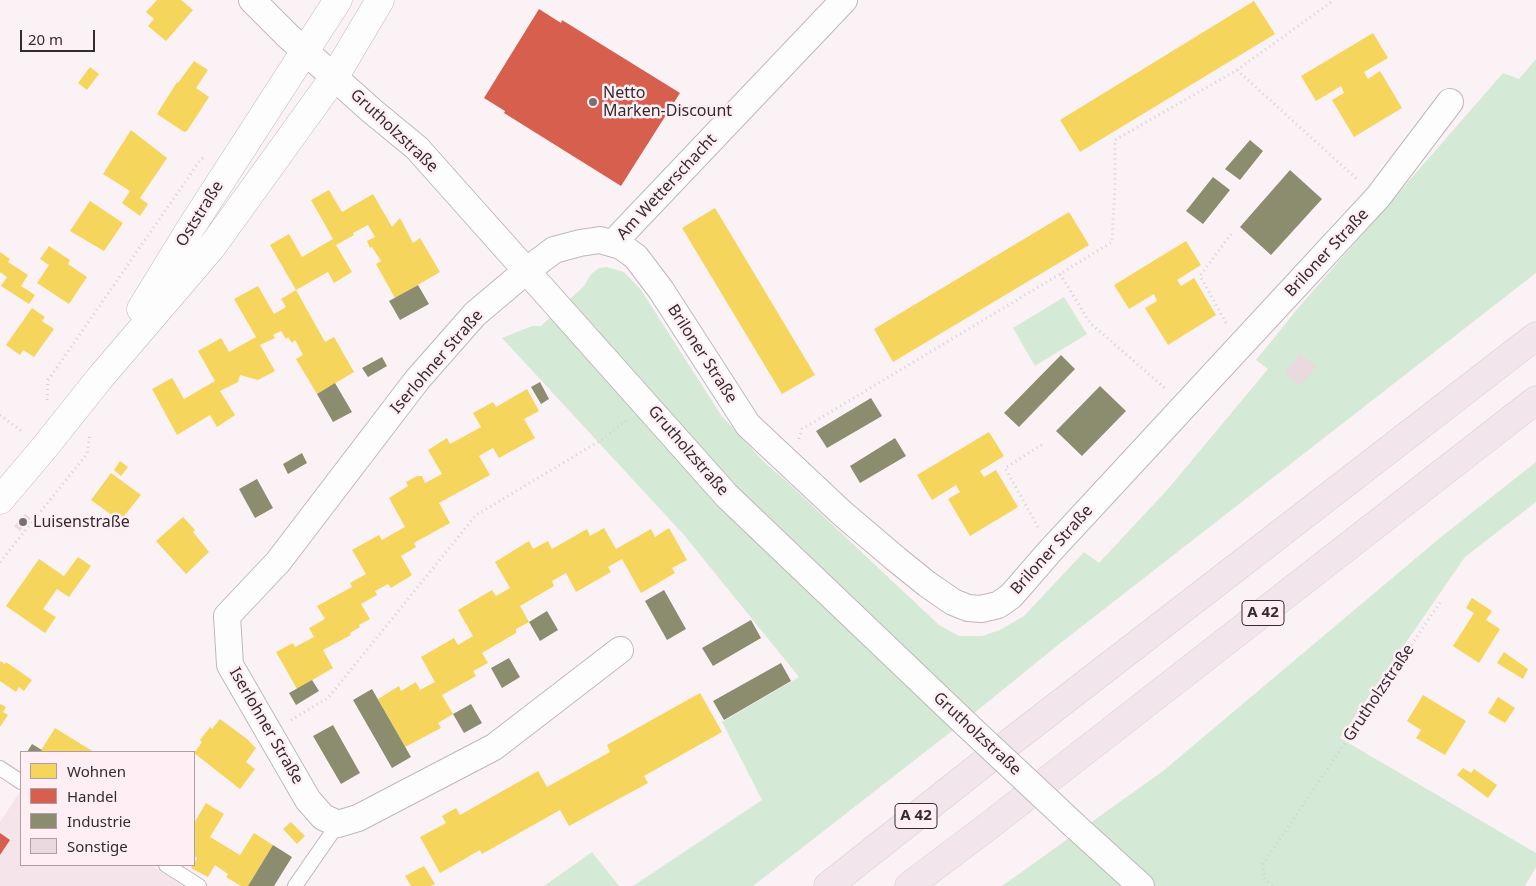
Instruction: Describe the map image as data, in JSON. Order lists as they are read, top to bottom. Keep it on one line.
{"streets":{"highway":["A 42"],"main road":["Oststraße"],"street":["Grutholzstraße","Am Wetterschacht","Briloner Straße","Iserlohner Straße"]},"crossings":[["Grutholzstraße","Oststraße"],["Grutholzstraße","Briloner Straße"],["Grutholzstraße","Iserlohner Straße"],["Am Wetterschacht","Briloner Straße"],["Briloner Straße","Iserlohner Straße"]],"places":["Netto Marken-Discount","Luisenstraße"],"legend":["Wohnen","Handel","Industrie","Sonstige"],"scale_bar":"20 m"}
